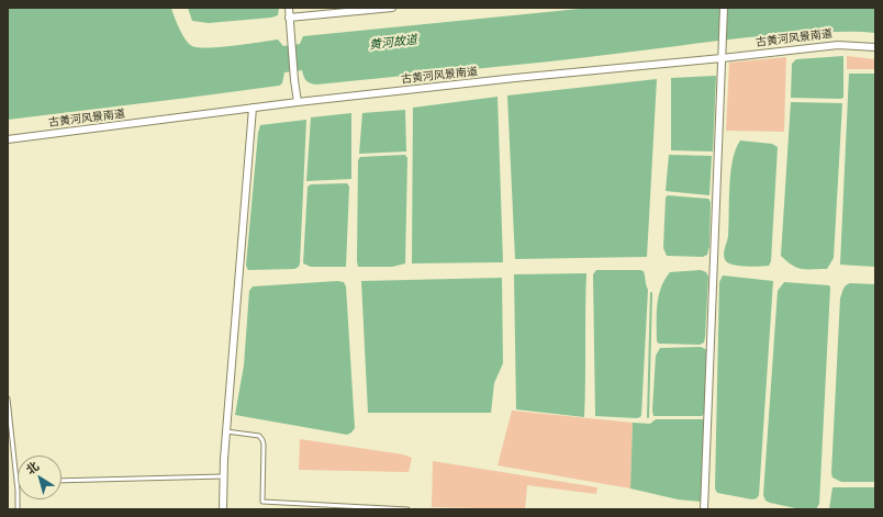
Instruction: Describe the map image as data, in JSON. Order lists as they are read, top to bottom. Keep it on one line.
{"streets":{"street":["古黄河风景南道"]},"water":["黄河故道"],"north":"top left"}
